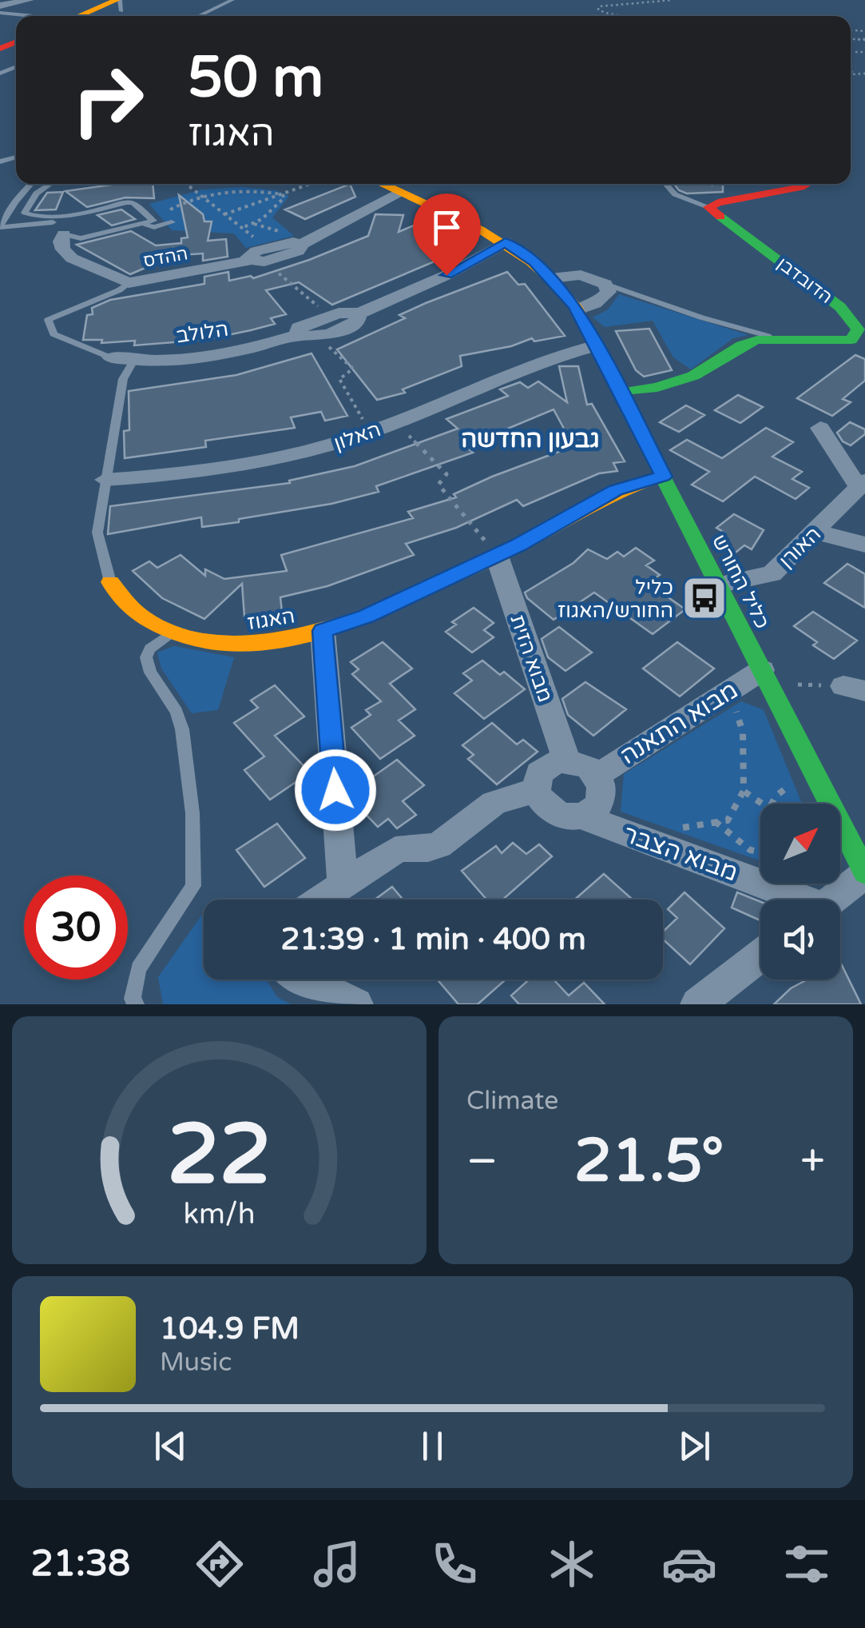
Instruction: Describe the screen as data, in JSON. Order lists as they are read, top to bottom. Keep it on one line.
{"streets":{"street":["ההדס","הדובדבן","הלולב","האלון","האורן","כליל החורש","האגוז","מבוא הזית","מבוא התאנה","מבוא הצבר"]},"crossings":[["ההדס","כליל החורש"],["הדובדבן","כליל החורש"],["הלולב","כליל החורש"],["האלון","כליל החורש"],["האורן","כליל החורש"],["כליל החורש","האגוז"],["כליל החורש","מבוא התאנה"],["האגוז","מבוא הזית"],["מבוא הזית","מבוא התאנה"],["מבוא הזית","מבוא הצבר"],["מבוא התאנה","מבוא הצבר"]],"districts":["גבעון החדשה"],"places":{"bus stop":["כליל החורש/האגוז"]},"north":"top right","page":{"turn":["50 m","האגוז"],"limit":"30","trip":"21:39 · 1 min · 400 m","tile":"Climate","heat":["−","21.5°","+"],"song":["104.9 FM","Music"],"tabs":"21:38","gauge":["22","km/h"]}}
